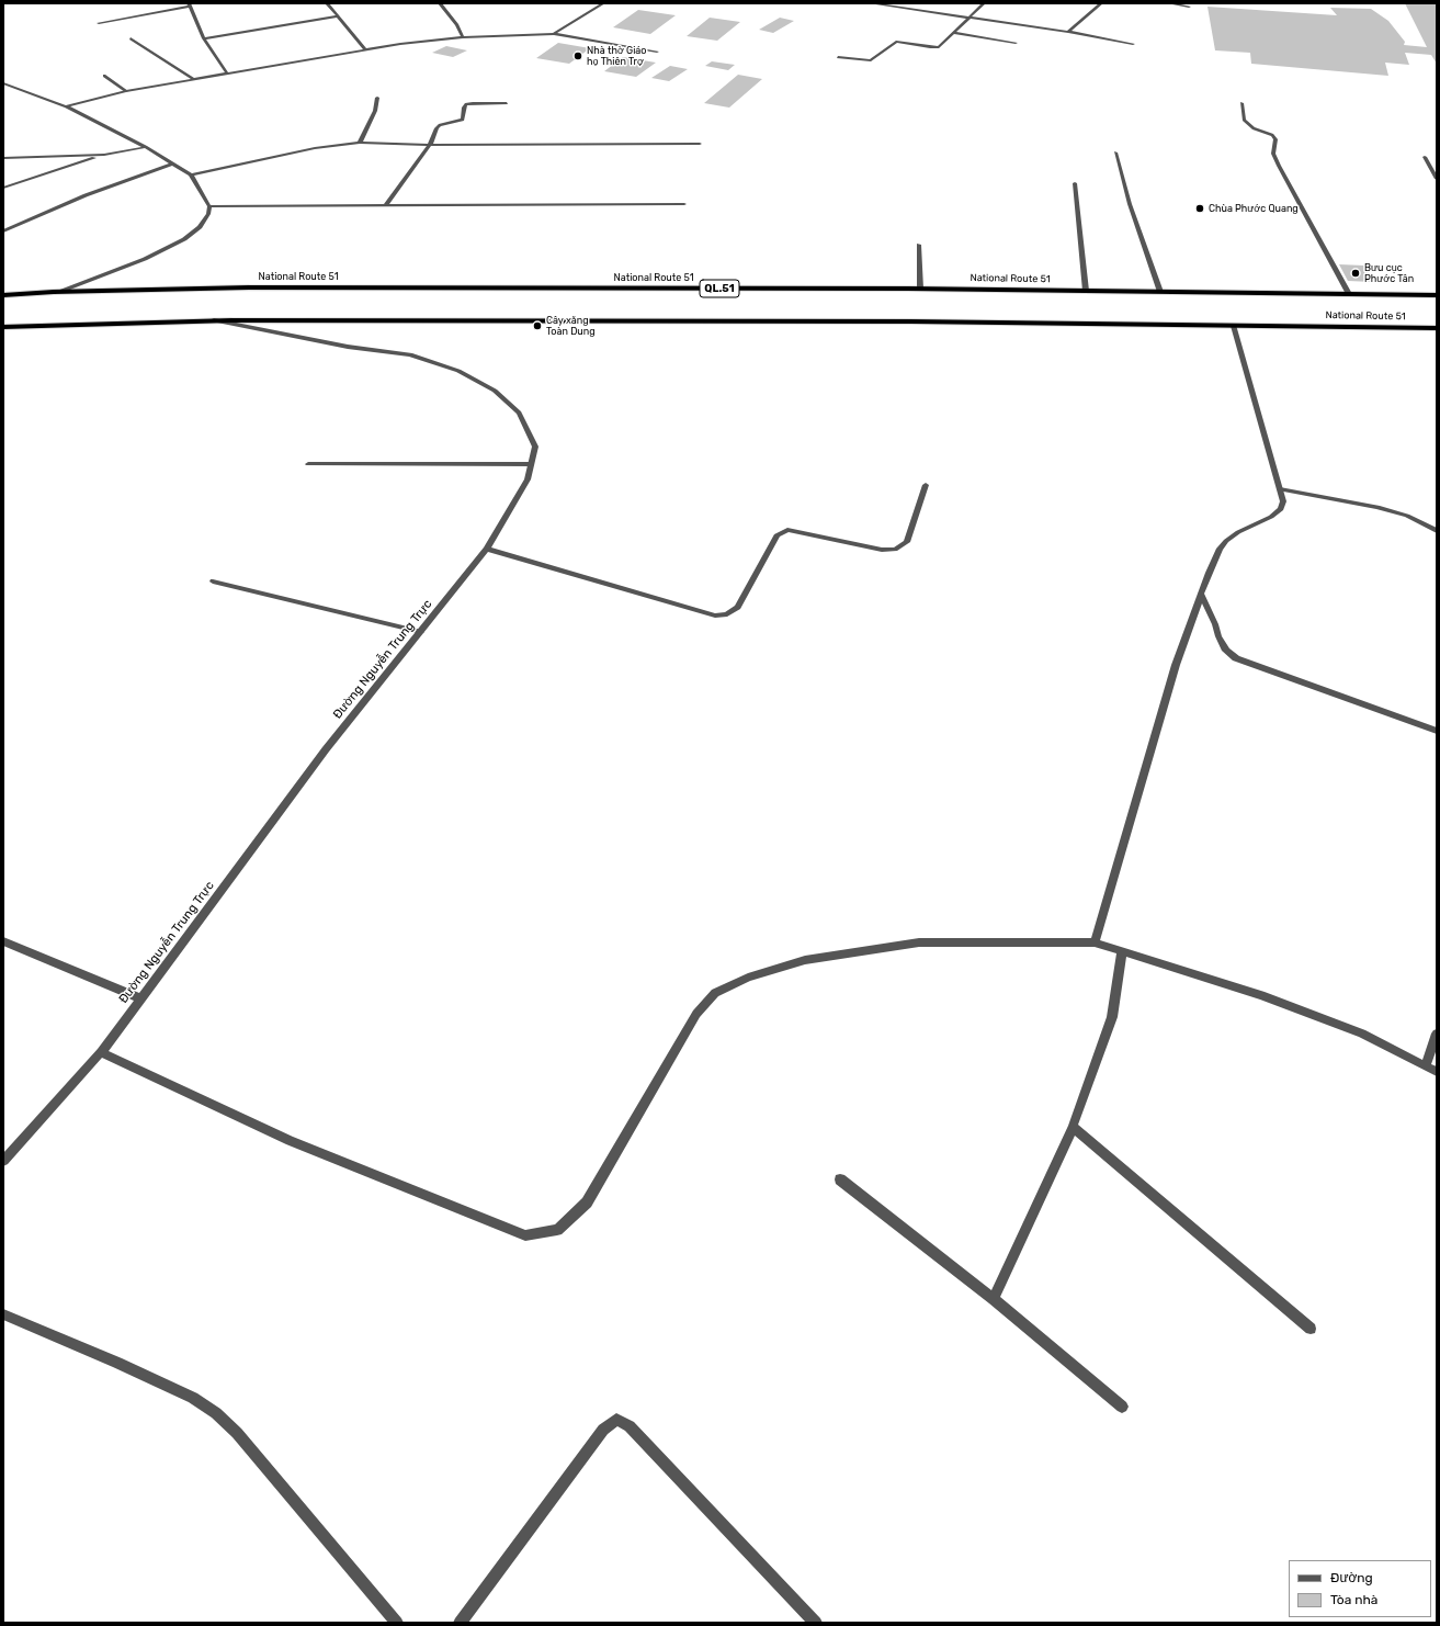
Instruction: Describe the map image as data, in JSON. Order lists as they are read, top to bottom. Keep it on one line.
{"streets":{"highway":["National Route 51","QL.51"],"street":["Đường Nguyễn Trung Trực"]},"crossings":[["National Route 51","Đường Nguyễn Trung Trực"]],"places":["Nhà thờ Giáo họ Thiên Trợ","Chùa Phước Quang","Bưu cục Phước Tân","Cây xăng Toàn Dung"],"legend":["Đường","Tòa nhà"]}
